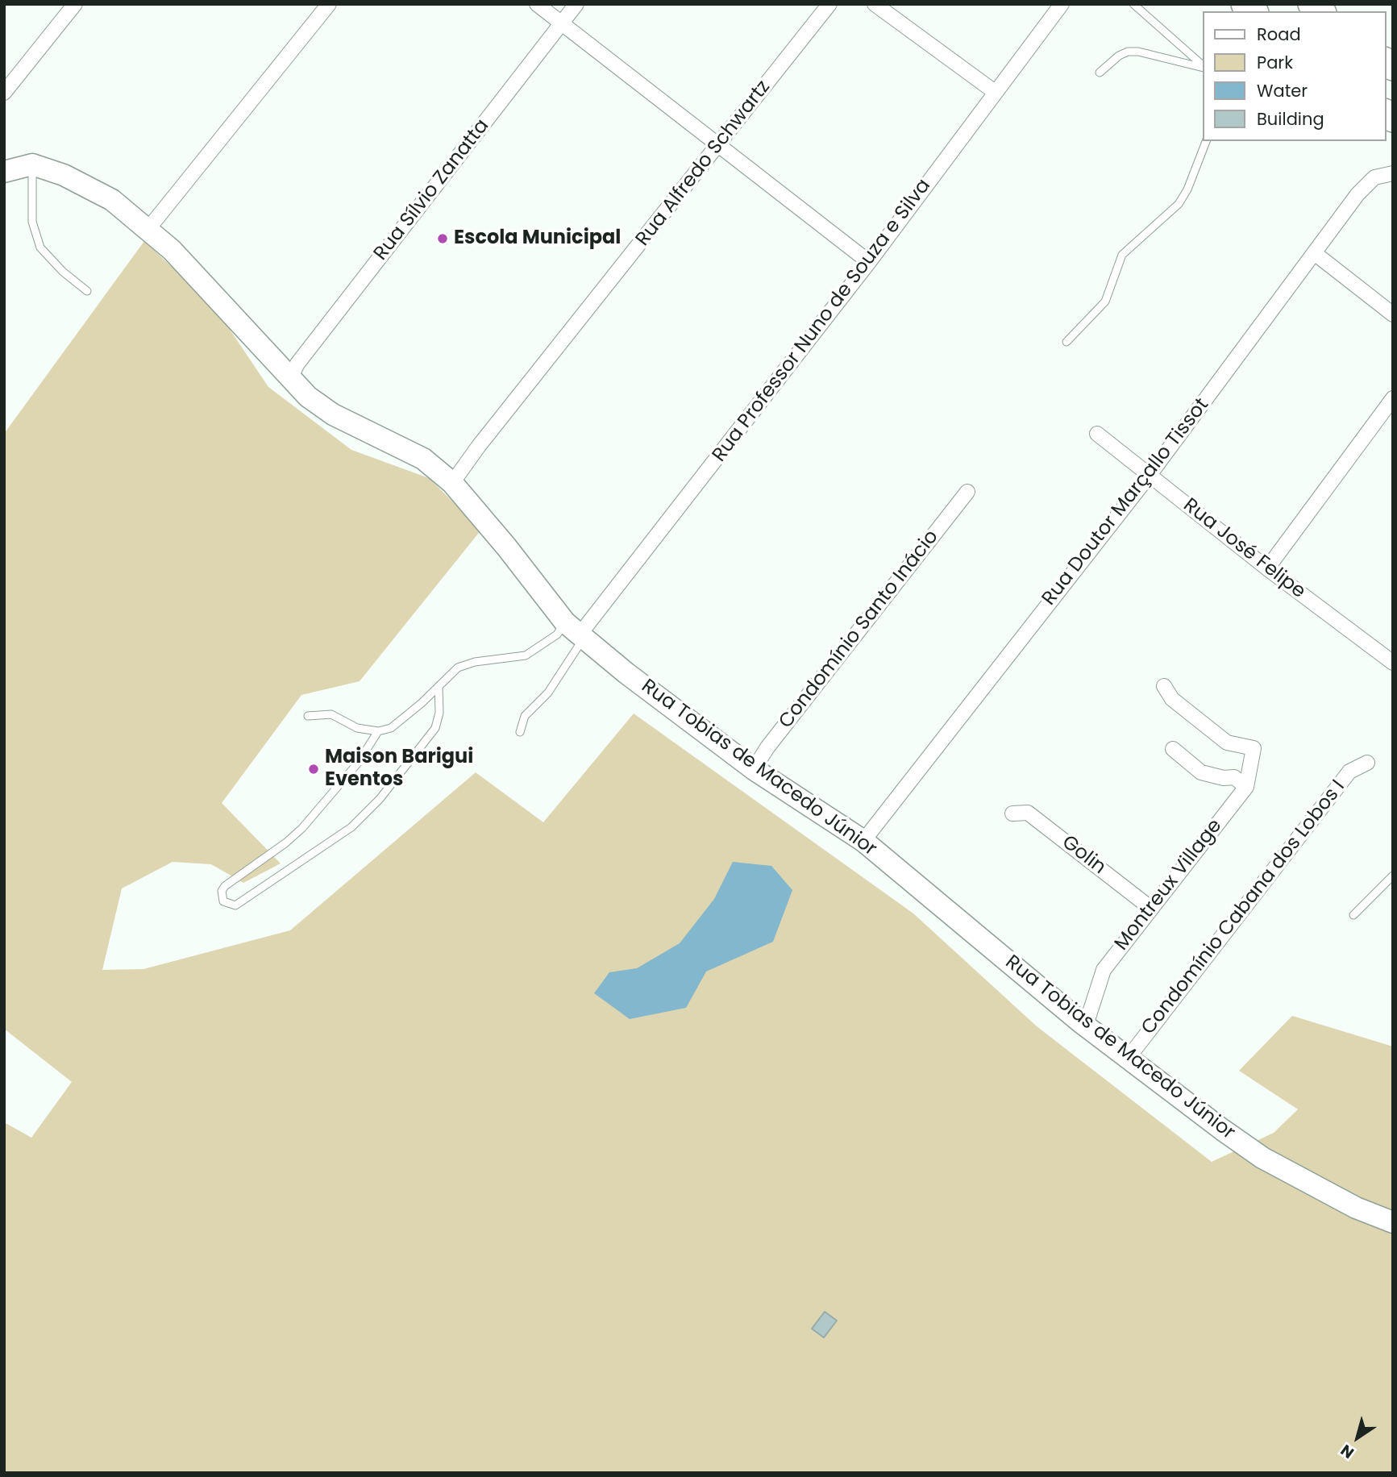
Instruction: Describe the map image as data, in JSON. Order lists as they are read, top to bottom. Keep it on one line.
{"streets":{"street":["Rua Alfredo Schwartz","Rua Sílvio Zanatta","Rua Professor Nuno de Souza e Silva","Rua Doutor Marçallo Tissot","Rua José Felipe","Condomínio Santo Inácio","Rua Tobias de Macedo Júnior","Golin","Montreux Village","Condomínio Cabana dos Lobos I"]},"crossings":[["Rua Alfredo Schwartz","Rua Tobias de Macedo Júnior"],["Rua Sílvio Zanatta","Rua Tobias de Macedo Júnior"],["Rua Professor Nuno de Souza e Silva","Rua Tobias de Macedo Júnior"],["Rua Doutor Marçallo Tissot","Rua José Felipe"],["Rua Doutor Marçallo Tissot","Rua Tobias de Macedo Júnior"],["Condomínio Santo Inácio","Rua Tobias de Macedo Júnior"],["Rua Tobias de Macedo Júnior","Montreux Village"],["Rua Tobias de Macedo Júnior","Condomínio Cabana dos Lobos I"],["Golin","Montreux Village"]],"places":["Escola Municipal","Maison Barigui Eventos"],"legend":["Road","Park","Water","Building"],"north":"bottom left"}
